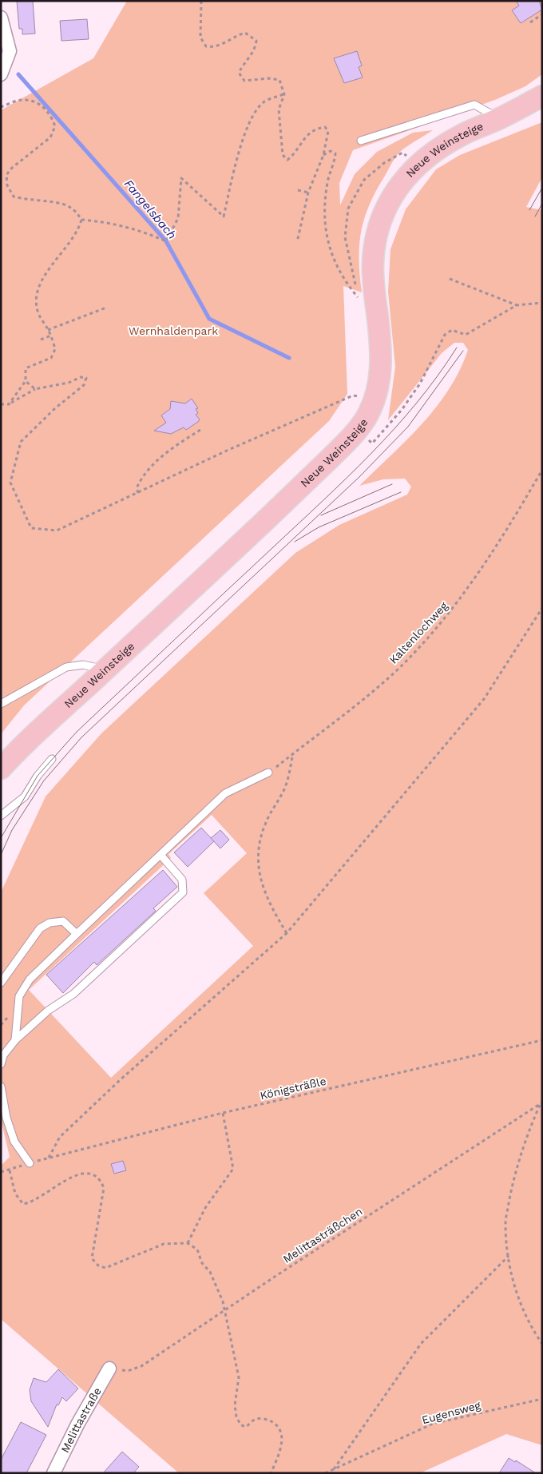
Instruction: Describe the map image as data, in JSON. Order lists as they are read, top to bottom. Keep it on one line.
{"streets":{"main road":["Neue Weinsteige"],"street":["Melittastraße"],"path":["Kaltenlochweg","Königsträßle","Melittasträßchen","Eugensweg"]},"crossings":[["Melittasträßchen","Melittastraße"]],"water":["Fangelsbach"],"parks":["Wernhaldenpark"]}
